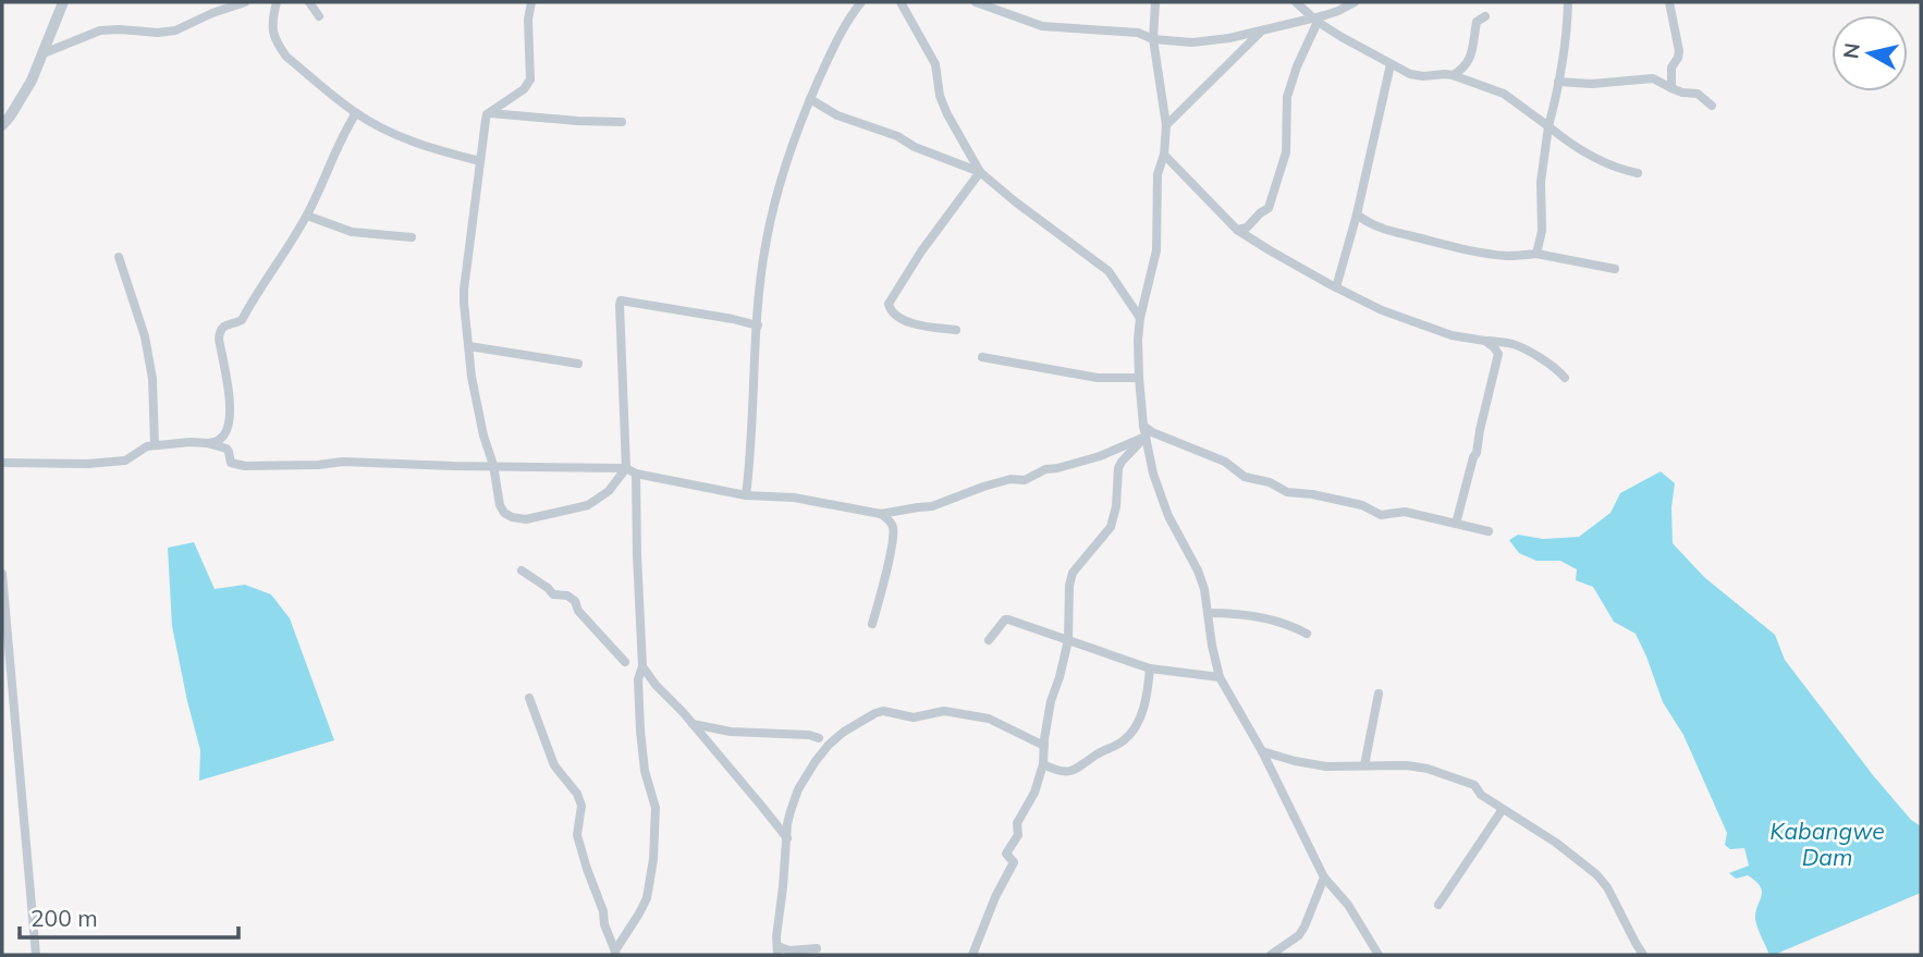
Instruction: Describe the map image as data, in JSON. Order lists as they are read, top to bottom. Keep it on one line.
{"water":["Kabangwe Dam"],"scale_bar":"200 m","north":"left"}
